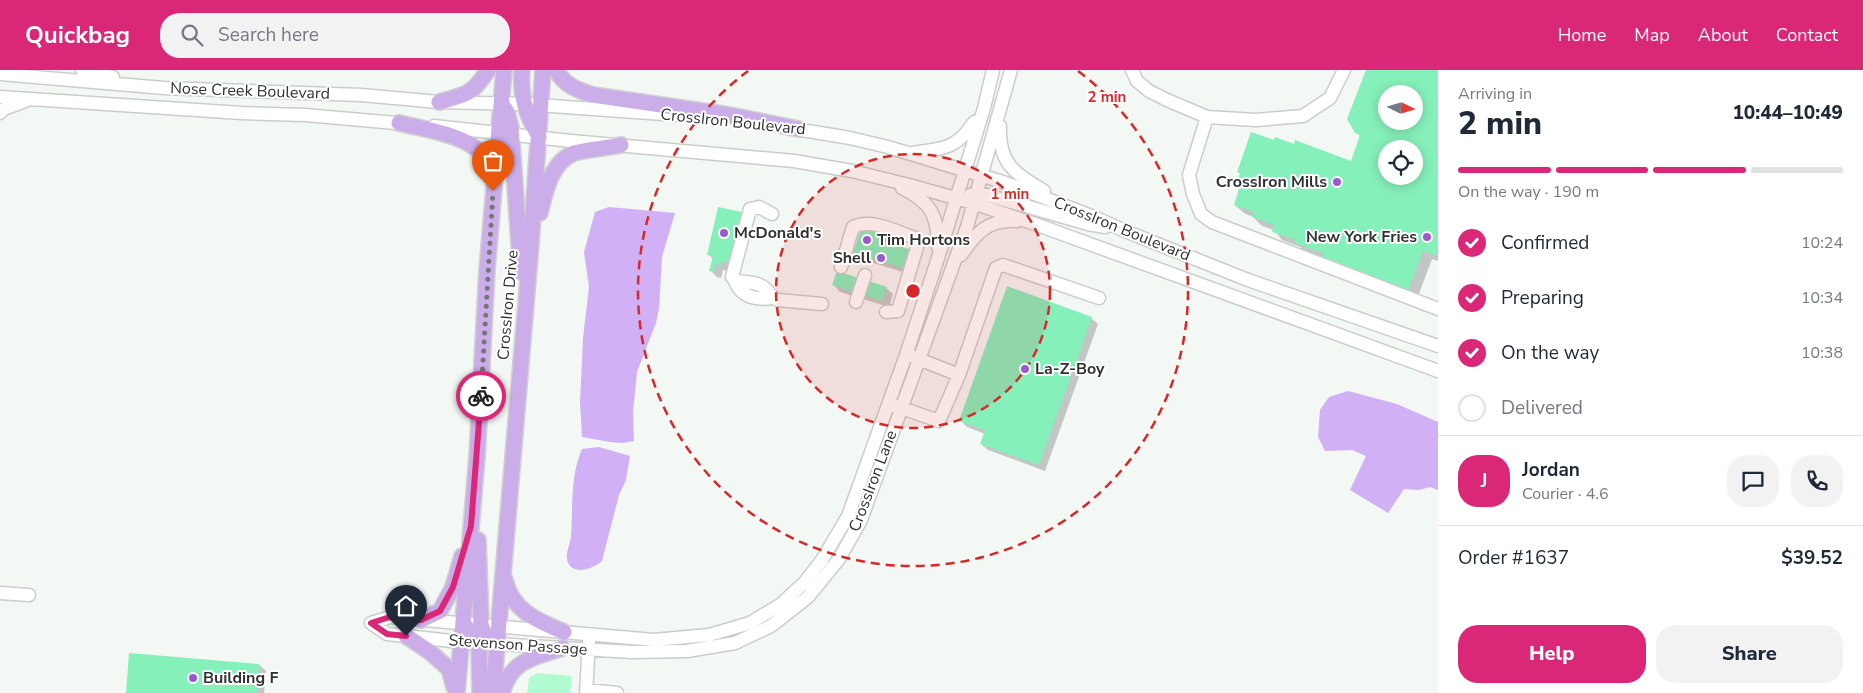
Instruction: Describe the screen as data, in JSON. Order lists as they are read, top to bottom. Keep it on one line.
{"streets":{"main road":["CrossIron Drive"],"street":["Nose Creek Boulevard","CrossIron Boulevard","CrossIron Lane","Stevenson Passage"]},"crossings":[["Nose Creek Boulevard","CrossIron Boulevard"],["Nose Creek Boulevard","CrossIron Drive"],["CrossIron Boulevard","CrossIron Drive"],["CrossIron Boulevard","CrossIron Lane"],["CrossIron Drive","Stevenson Passage"],["CrossIron Lane","Stevenson Passage"]],"places":["CrossIron Mills","McDonald's","New York Fries","Tim Hortons","Shell","La-Z-Boy","Building F"],"north":"right","page":{"header":"Quickbag","search":"Search here","nav":["Home","Map","About","Contact"],"heading":["2 min","Arriving in","10:44–10:49"],"panel":["Jordan","Courier · 4.6","Order #1637","$39.52"],"bar":"On the way · 190 m","list":[["Confirmed","10:24"],["Preparing","10:34"],["On the way","10:38"],"Delivered"],"round":"J","buttons":["Help","Share"]},"rings":["2 min","1 min"]}
